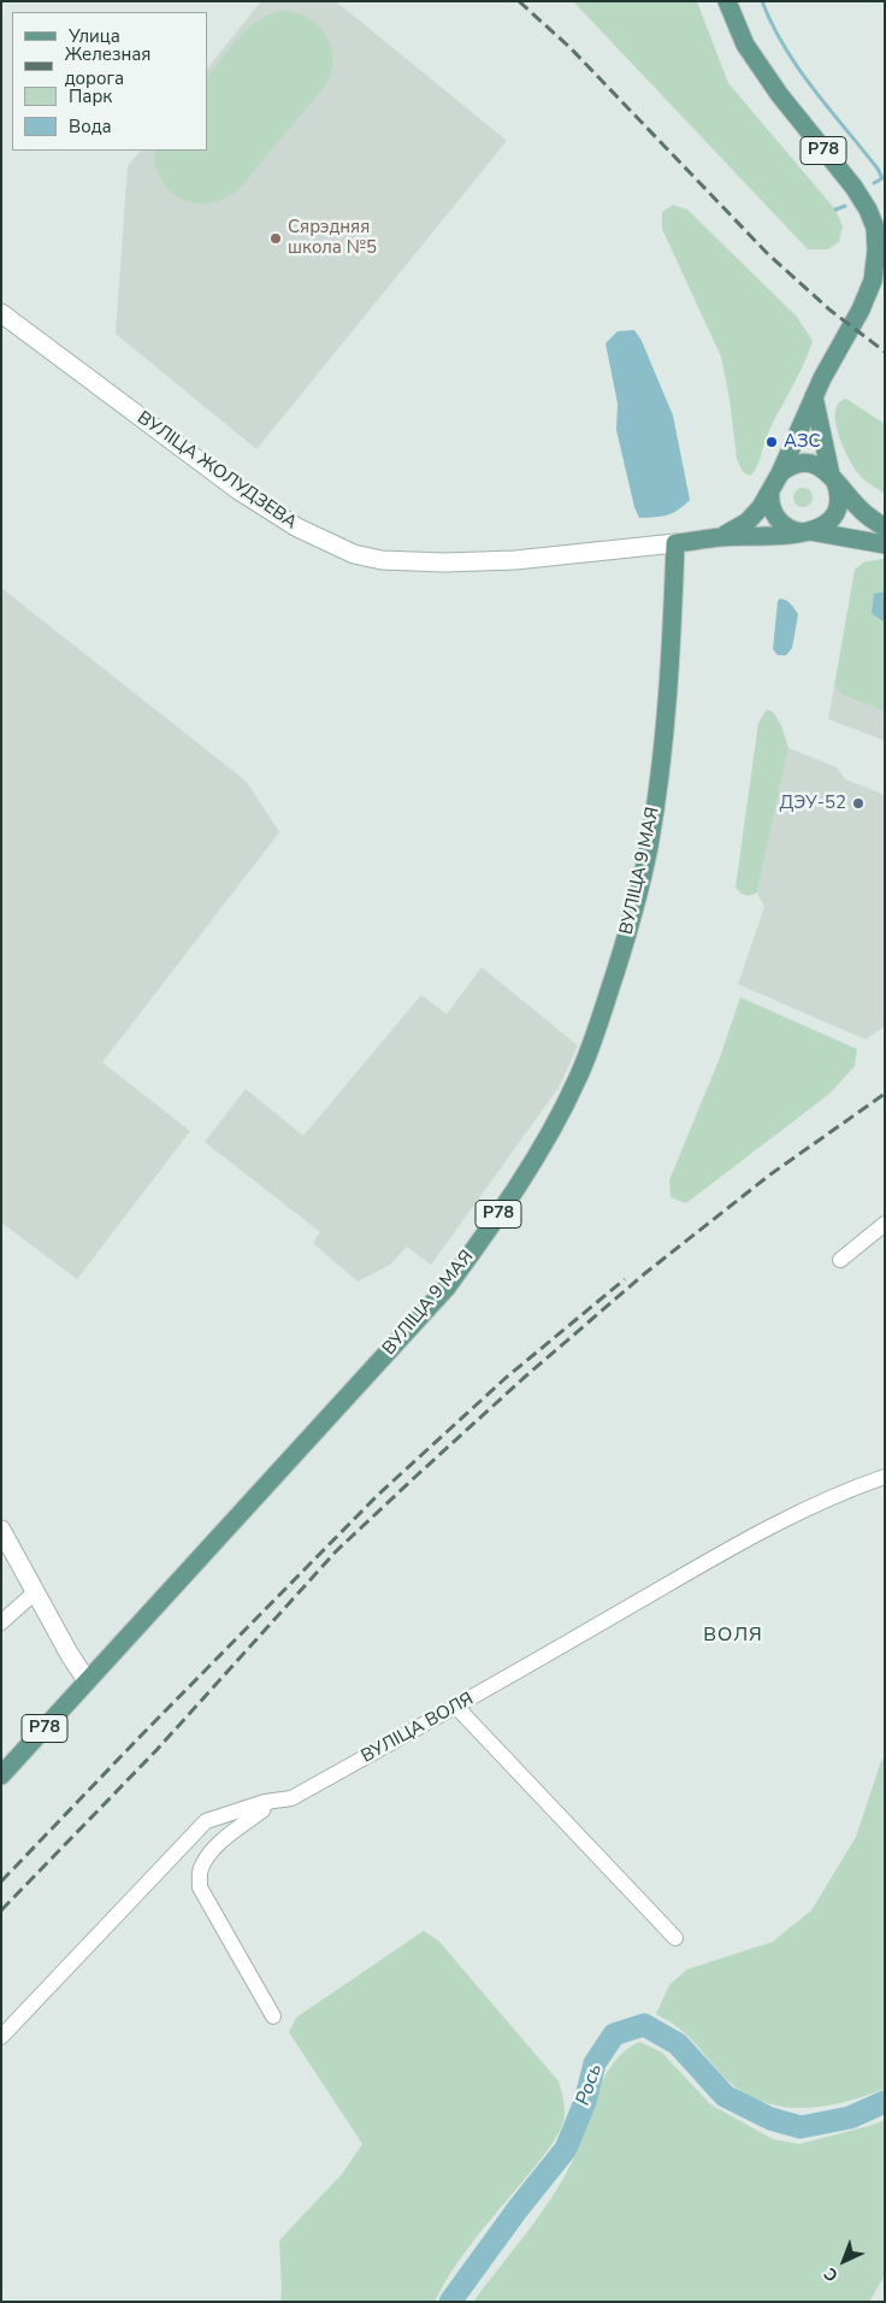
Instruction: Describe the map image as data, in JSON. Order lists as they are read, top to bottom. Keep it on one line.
{"streets":{"main road":["Р78","ВУЛІЦА ЖОЛУДЗЕВА","ВУЛІЦА 9 МАЯ"],"street":["ВУЛІЦА ВОЛЯ"]},"crossings":[["Р78","ВУЛІЦА ЖОЛУДЗЕВА"],["Р78","ВУЛІЦА 9 МАЯ"],["ВУЛІЦА ЖОЛУДЗЕВА","ВУЛІЦА 9 МАЯ"]],"districts":["ВОЛЯ"],"water":["Рось"],"places":["Сярэдняя школа №5","АЗС","ДЭУ-52"],"legend":["Улица","Железная дорога","Парк","Вода"],"north":"bottom left"}
